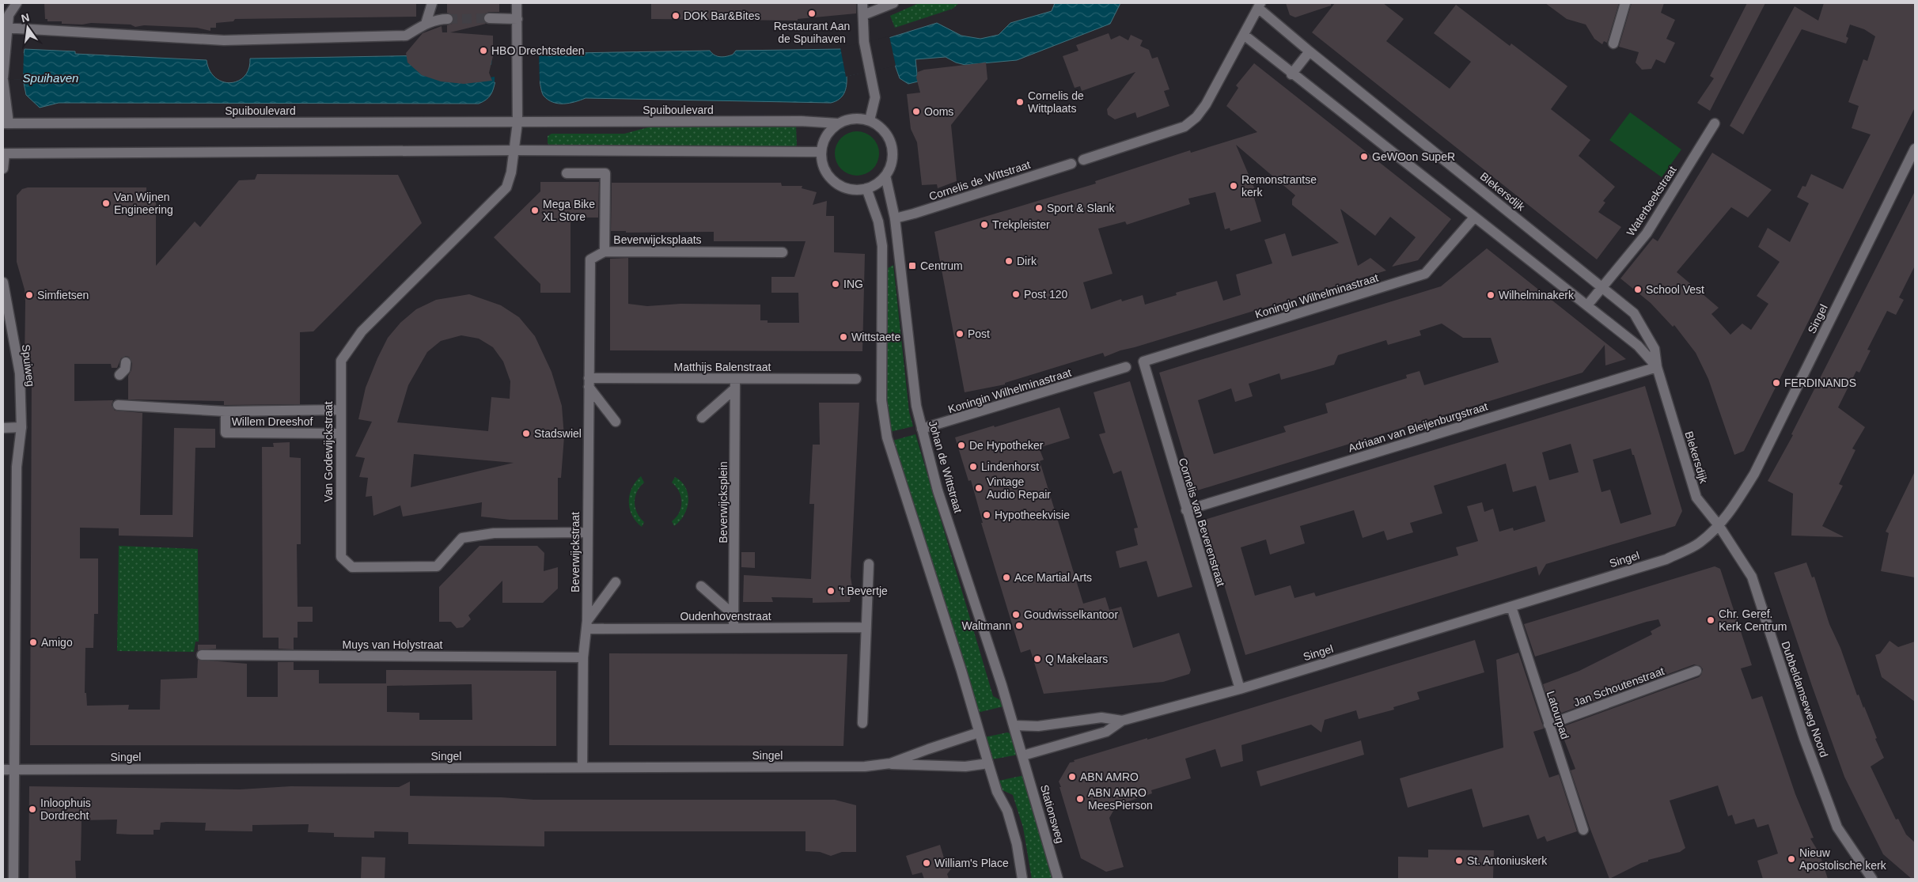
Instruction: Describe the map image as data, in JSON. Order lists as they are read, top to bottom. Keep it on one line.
{"streets":{"street":["Spuiboulevard","Cornelis de Wittstraat","Blekersdijk","Waterbeekstraat","Beverwijcksplaats","Koningin Wilhelminastraat","Singel","Spuiweg","Matthijs Balenstraat","Willem Dreeshof","Adriaan van Bleijenburgstraat","Van Godewijckstraat","Johan de Wittstraat","Beverwijcksplein","Cornelis van Beverenstraat","Beverwijckstraat","Oudenhovenstraat","Muys van Holystraat","Jan Schoutenstraat","Dubbeldamseweg Noord","Latourpad","Stationsweg"]},"crossings":[["Spuiboulevard","Johan de Wittstraat"],["Cornelis de Wittstraat","Johan de Wittstraat"],["Blekersdijk","Waterbeekstraat"],["Blekersdijk","Koningin Wilhelminastraat"],["Blekersdijk","Singel"],["Blekersdijk","Adriaan van Bleijenburgstraat"],["Blekersdijk","Dubbeldamseweg Noord"],["Beverwijcksplaats","Beverwijckstraat"],["Koningin Wilhelminastraat","Johan de Wittstraat"],["Koningin Wilhelminastraat","Cornelis van Beverenstraat"],["Singel","Spuiweg"],["Singel","Johan de Wittstraat"],["Singel","Cornelis van Beverenstraat"],["Singel","Beverwijckstraat"],["Singel","Dubbeldamseweg Noord"],["Singel","Latourpad"],["Singel","Stationsweg"],["Matthijs Balenstraat","Beverwijcksplein"],["Matthijs Balenstraat","Beverwijckstraat"],["Willem Dreeshof","Van Godewijckstraat"],["Adriaan van Bleijenburgstraat","Cornelis van Beverenstraat"],["Van Godewijckstraat","Beverwijckstraat"],["Johan de Wittstraat","Stationsweg"],["Beverwijcksplein","Oudenhovenstraat"],["Beverwijckstraat","Oudenhovenstraat"],["Beverwijckstraat","Muys van Holystraat"],["Jan Schoutenstraat","Latourpad"]],"water":["Spuihaven"],"places":{"other":["Restaurant Aan de Spuihaven","DOK Bar&Bites","HBO Drechtsteden","Cornelis de Wittplaats","Ooms","GeWOon SupeR","Remonstrantse kerk","Van Wijnen Engineering","Sport & Slank","Mega Bike XL Store","Trekpleister","Dirk","ING","School Vest","Post 120","Simfietsen","Wilhelminakerk","Post","Wittstaete","FERDINANDS","Stadswiel","De Hypotheker","Lindenhorst","Vintage Audio Repair","Hypotheekvisie","Ace Martial Arts","'t Bevertje","Goudwisselkantoor","Chr. Geref. Kerk Centrum","Waltmann","Amigo","Q Makelaars","ABN AMRO","ABN AMRO MeesPierson","Inloophuis Dordrecht","Nieuw Apostolische kerk","St. Antoniuskerk","William's Place"],"transit":["Centrum"]},"north":"top"}
